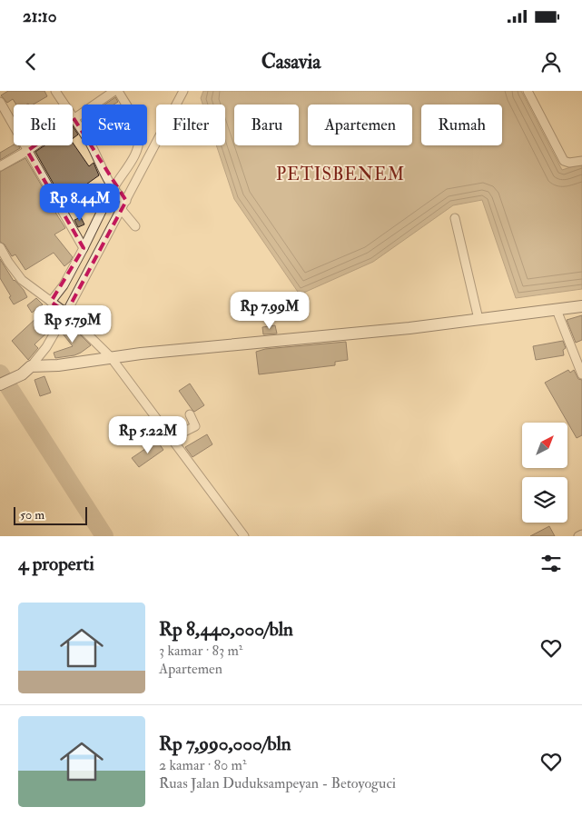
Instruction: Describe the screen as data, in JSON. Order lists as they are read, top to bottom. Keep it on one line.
{"districts":["PETISBENEM"],"scale_bar":"50 m","north":"top right","page":{"status":"21:10","header":"Casavia","chip":["Beli","Sewa","Filter","Baru","Apartemen","Rumah"],"price":["Rp 8.44M","Rp 7.99M","Rp 5.79M","Rp 5.22M"],"scale":"50 m","heading":"4 properti","list":[{"name":"Rp 8,440,000/bln","note":"3 kamar · 83 m² · Apartemen"},{"name":"Rp 7,990,000/bln","note":"2 kamar · 80 m² · Ruas Jalan Duduksampeyan - Betoyoguci"}]}}
